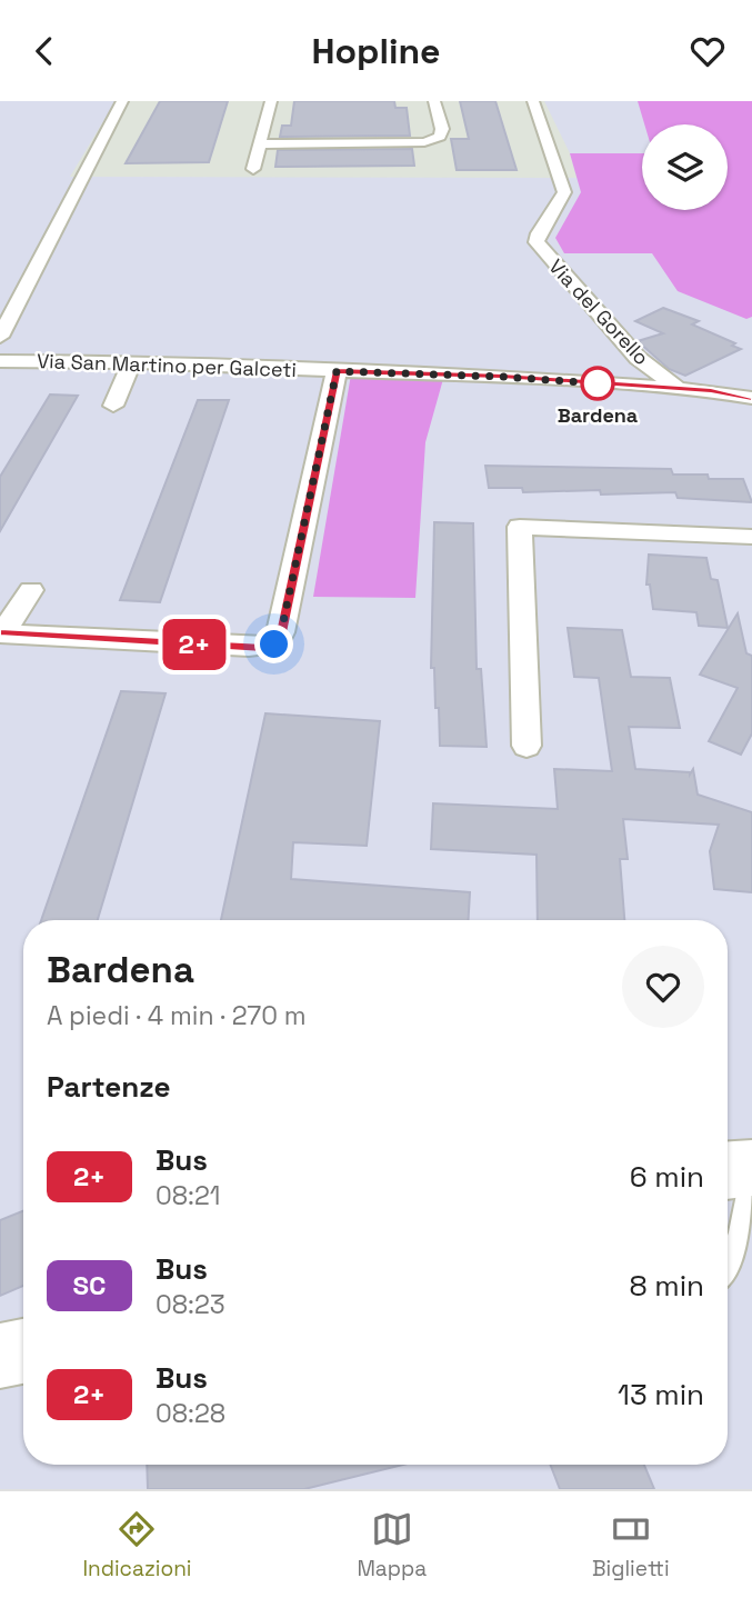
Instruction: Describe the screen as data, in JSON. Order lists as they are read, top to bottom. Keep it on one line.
{"streets":{"street":["Via del Gorello","Via San Martino per Galceti"]},"crossings":[["Via del Gorello","Via San Martino per Galceti"]],"places":["Bardena"],"lines":["bus line 2+"],"page":{"header":"Hopline","on_map":"2+","heading":[["Bardena","A piedi · 4 min · 270 m"],"Partenze"],"list":[{"mark":"2+","name":"Bus","note":"08:21","value":"6 min"},{"mark":"SC","name":"Bus","note":"08:23","value":"8 min"},{"mark":"2+","name":"Bus","note":"08:28","value":"13 min"}],"tabs":["Indicazioni","Mappa","Biglietti"]}}
